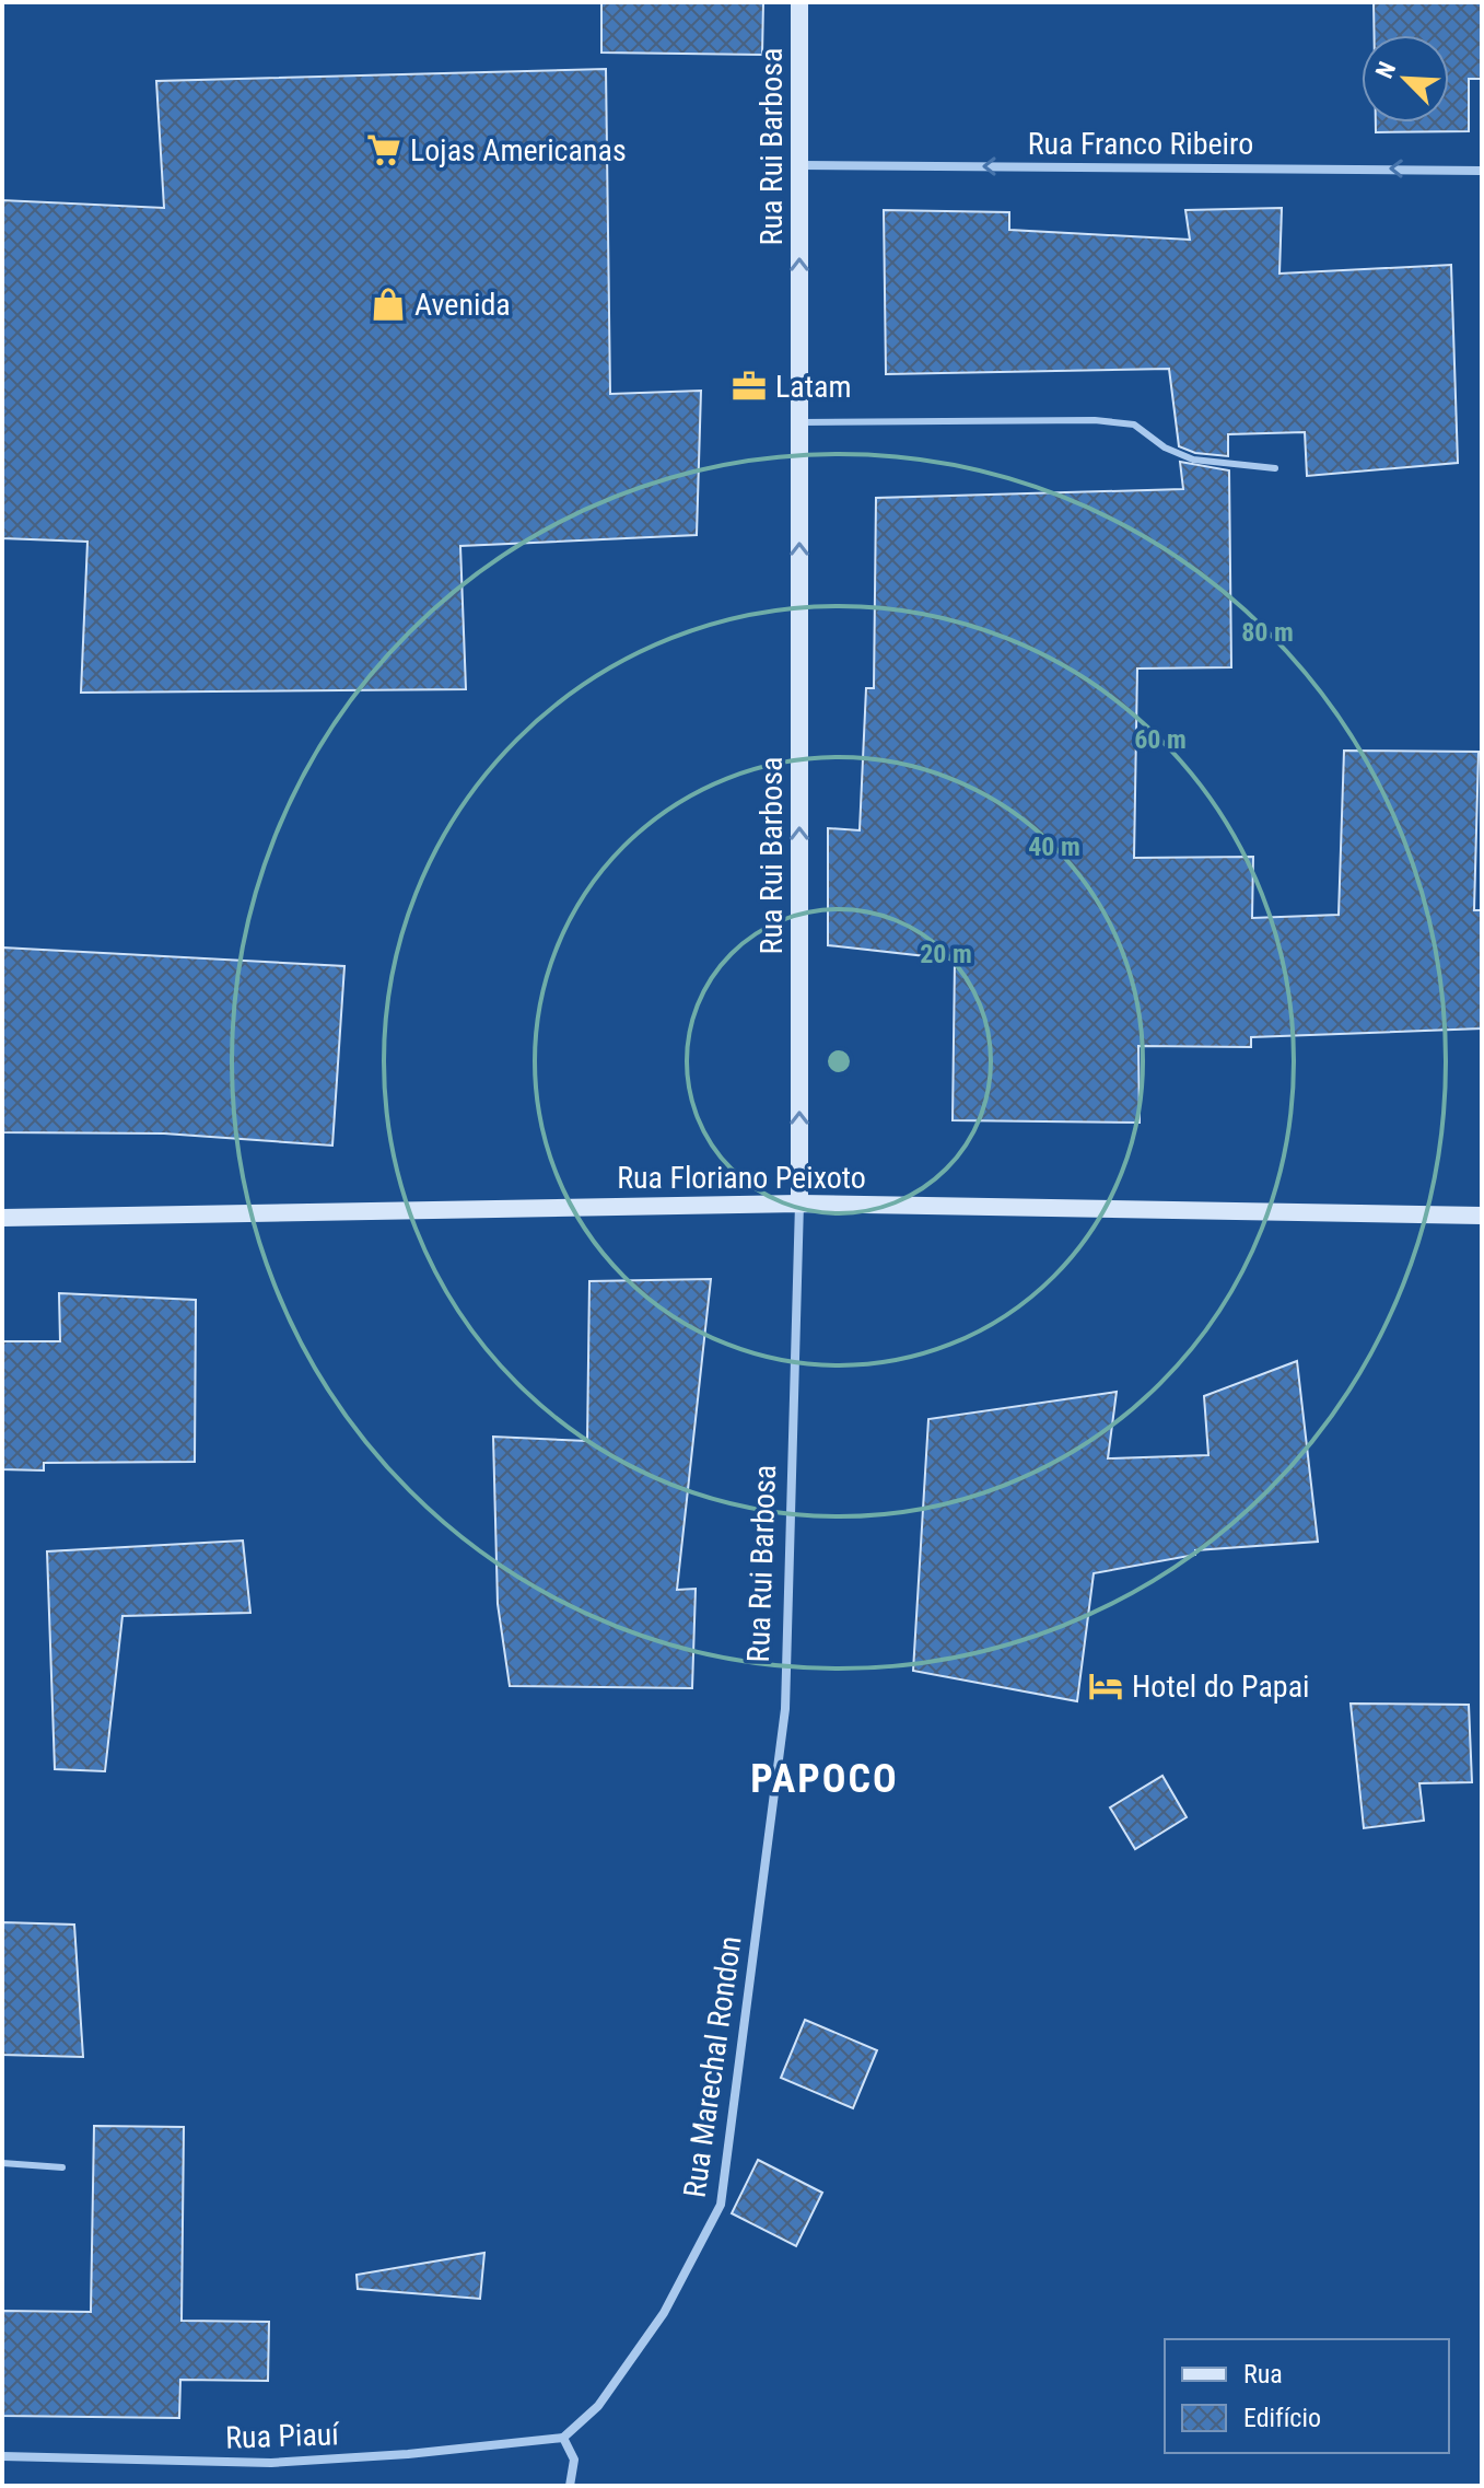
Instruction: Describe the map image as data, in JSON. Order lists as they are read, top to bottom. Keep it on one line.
{"streets":{"main road":["Rua Rui Barbosa","Rua Floriano Peixoto"],"street":["Rua Franco Ribeiro","Rua Marechal Rondon","Rua Piauí"]},"crossings":[["Rua Franco Ribeiro","Rua Rui Barbosa"],["Rua Rui Barbosa","Rua Floriano Peixoto"],["Rua Rui Barbosa","Rua Marechal Rondon"],["Rua Marechal Rondon","Rua Piauí"]],"one_way":["Rua Franco Ribeiro","Rua Rui Barbosa"],"districts":["PAPOCO"],"places":{"supermarket":["Lojas Americanas"],"shop":["Avenida"],"office":["Latam"],"hotel":["Hotel do Papai"]},"legend":["Rua","Edifício"],"north":"top left","rings":["80 m","60 m","40 m","20 m"]}
